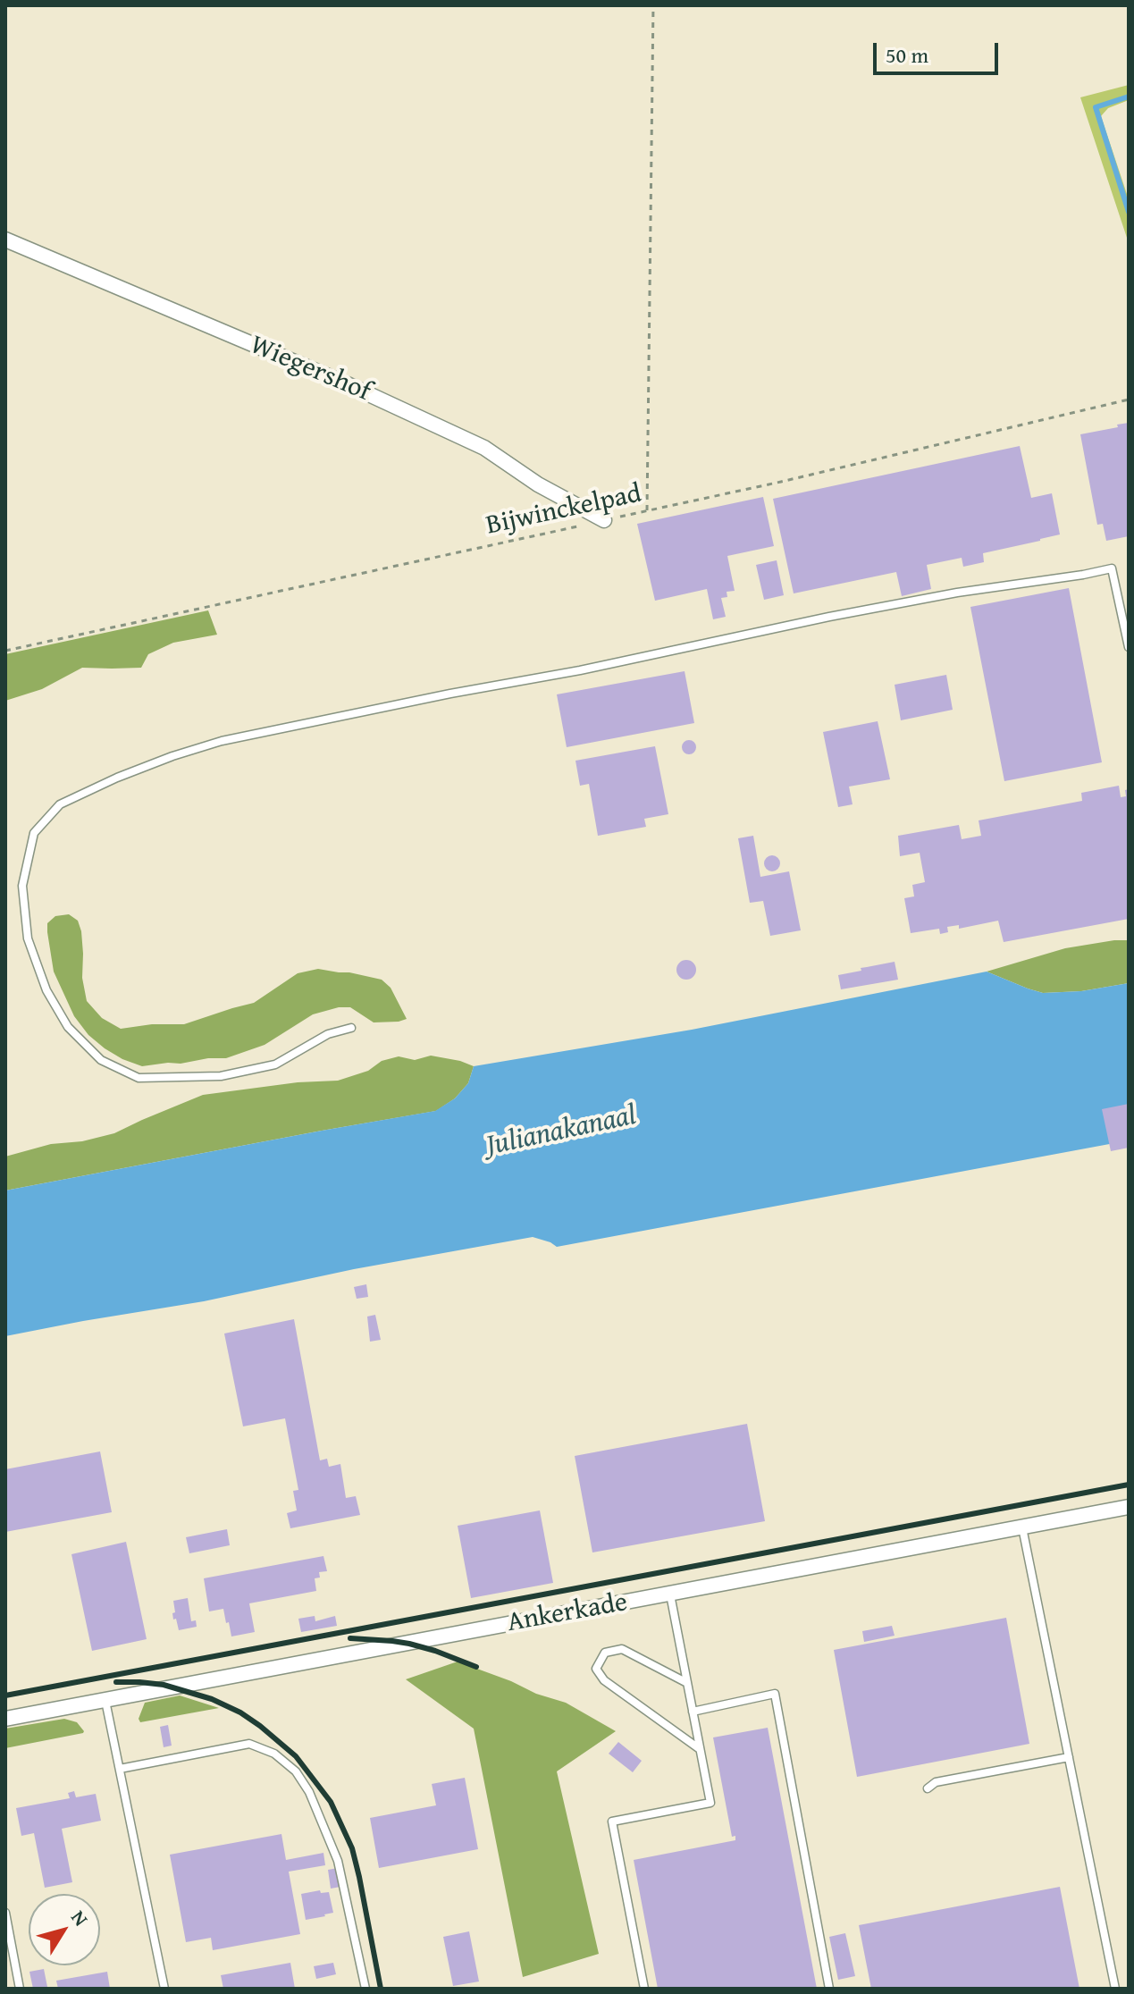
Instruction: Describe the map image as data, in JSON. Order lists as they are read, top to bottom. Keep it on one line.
{"streets":{"street":["Wiegershof","Ankerkade"],"path":["Bijwinckelpad"]},"crossings":[["Wiegershof","Bijwinckelpad"]],"water":["Julianakanaal"],"scale_bar":"50 m","north":"top right"}
